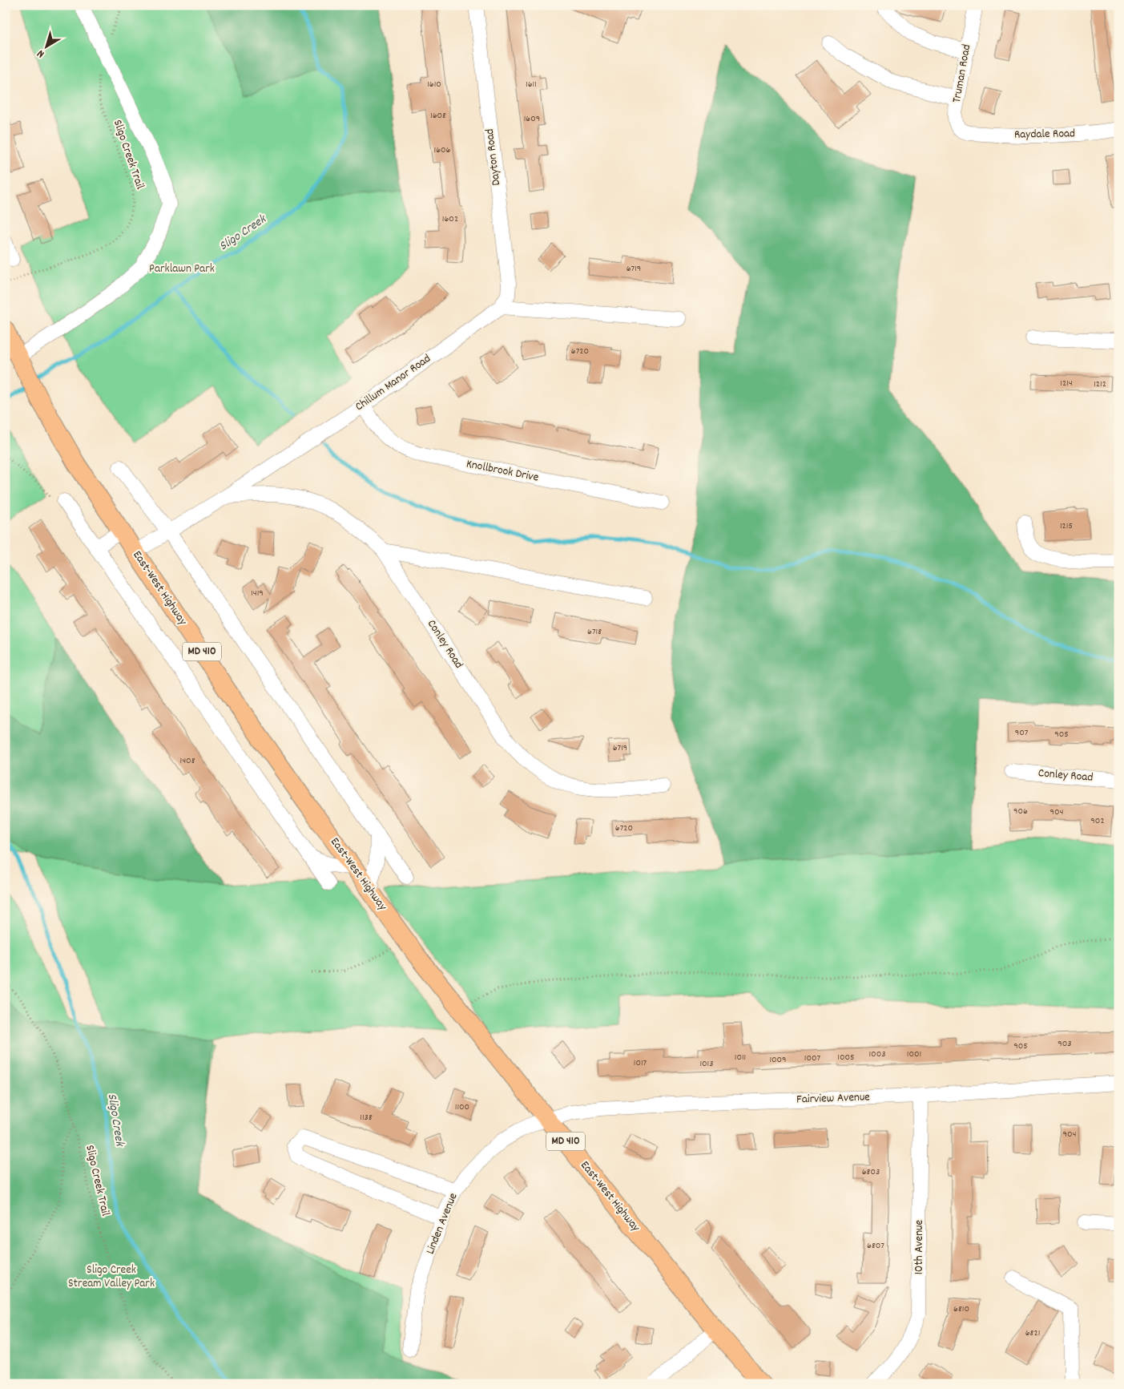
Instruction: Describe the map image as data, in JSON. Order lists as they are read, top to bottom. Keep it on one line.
{"streets":{"main road":["East-West Highway","MD 410"],"street":["Truman Road","Raydale Road","Dayton Road","Chillum Manor Road","Knollbrook Drive","Conley Road","Fairview Avenue","Linden Avenue","10th Avenue"],"path":["Sligo Creek Trail"]},"crossings":[["Truman Road","Raydale Road"],["Dayton Road","Chillum Manor Road"],["Chillum Manor Road","Knollbrook Drive"],["Chillum Manor Road","East-West Highway"],["Chillum Manor Road","Conley Road"],["East-West Highway","Fairview Avenue"],["East-West Highway","Linden Avenue"],["Fairview Avenue","Linden Avenue"],["Fairview Avenue","10th Avenue"]],"water":["Sligo Creek"],"parks":["Parklawn Park","Sligo Creek Stream Valley Park"],"house_numbers":["1610","1611","1608","1609","1606","1602","6719","6720","1214","1212","1215","1419","6718","907","905","6719","1408","906","904","902","6720","903","905","1003","1001","1011","1005","1007","1009","1017","1013","1100","1138","904","6803","6807","6810","6821"],"north":"bottom left"}
